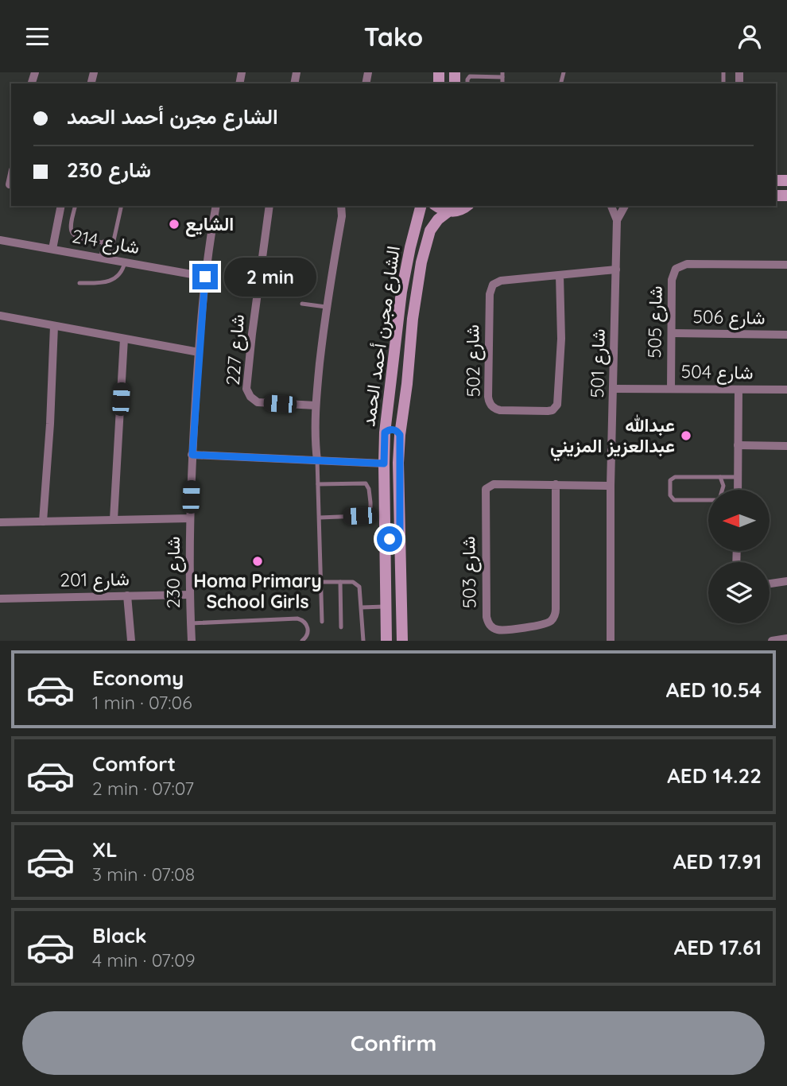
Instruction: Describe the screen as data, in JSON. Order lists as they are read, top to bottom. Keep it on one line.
{"streets":{"street":["شارع 214","شارع 506","شارع 505","الشارع مجرن أحمد الحمد","شارع 227","شارع 502","شارع 501","شارع 504","شارع 230","شارع 503","شارع 201"]},"crossings":[["شارع 214","شارع 230"],["شارع 506","شارع 505"],["شارع 505","شارع 504"],["شارع 502","شارع 501"],["شارع 501","شارع 504"],["شارع 501","شارع 503"],["شارع 230","شارع 201"]],"places":["الشايع","عبدالله عبدالعزيز المزيني","Homa Primary School Girls"],"north":"left","page":{"header":"Tako","banner":["الشارع مجرن أحمد الحمد","شارع 230"],"bubble":"2 min","list":[{"name":"Economy","note":"1 min · 07:06","value":"AED 10.54"},{"name":"Comfort","note":"2 min · 07:07","value":"AED 14.22"},{"name":"XL","note":"3 min · 07:08","value":"AED 17.91"},{"name":"Black","note":"4 min · 07:09","value":"AED 17.61"}],"buttons":"Confirm"}}
